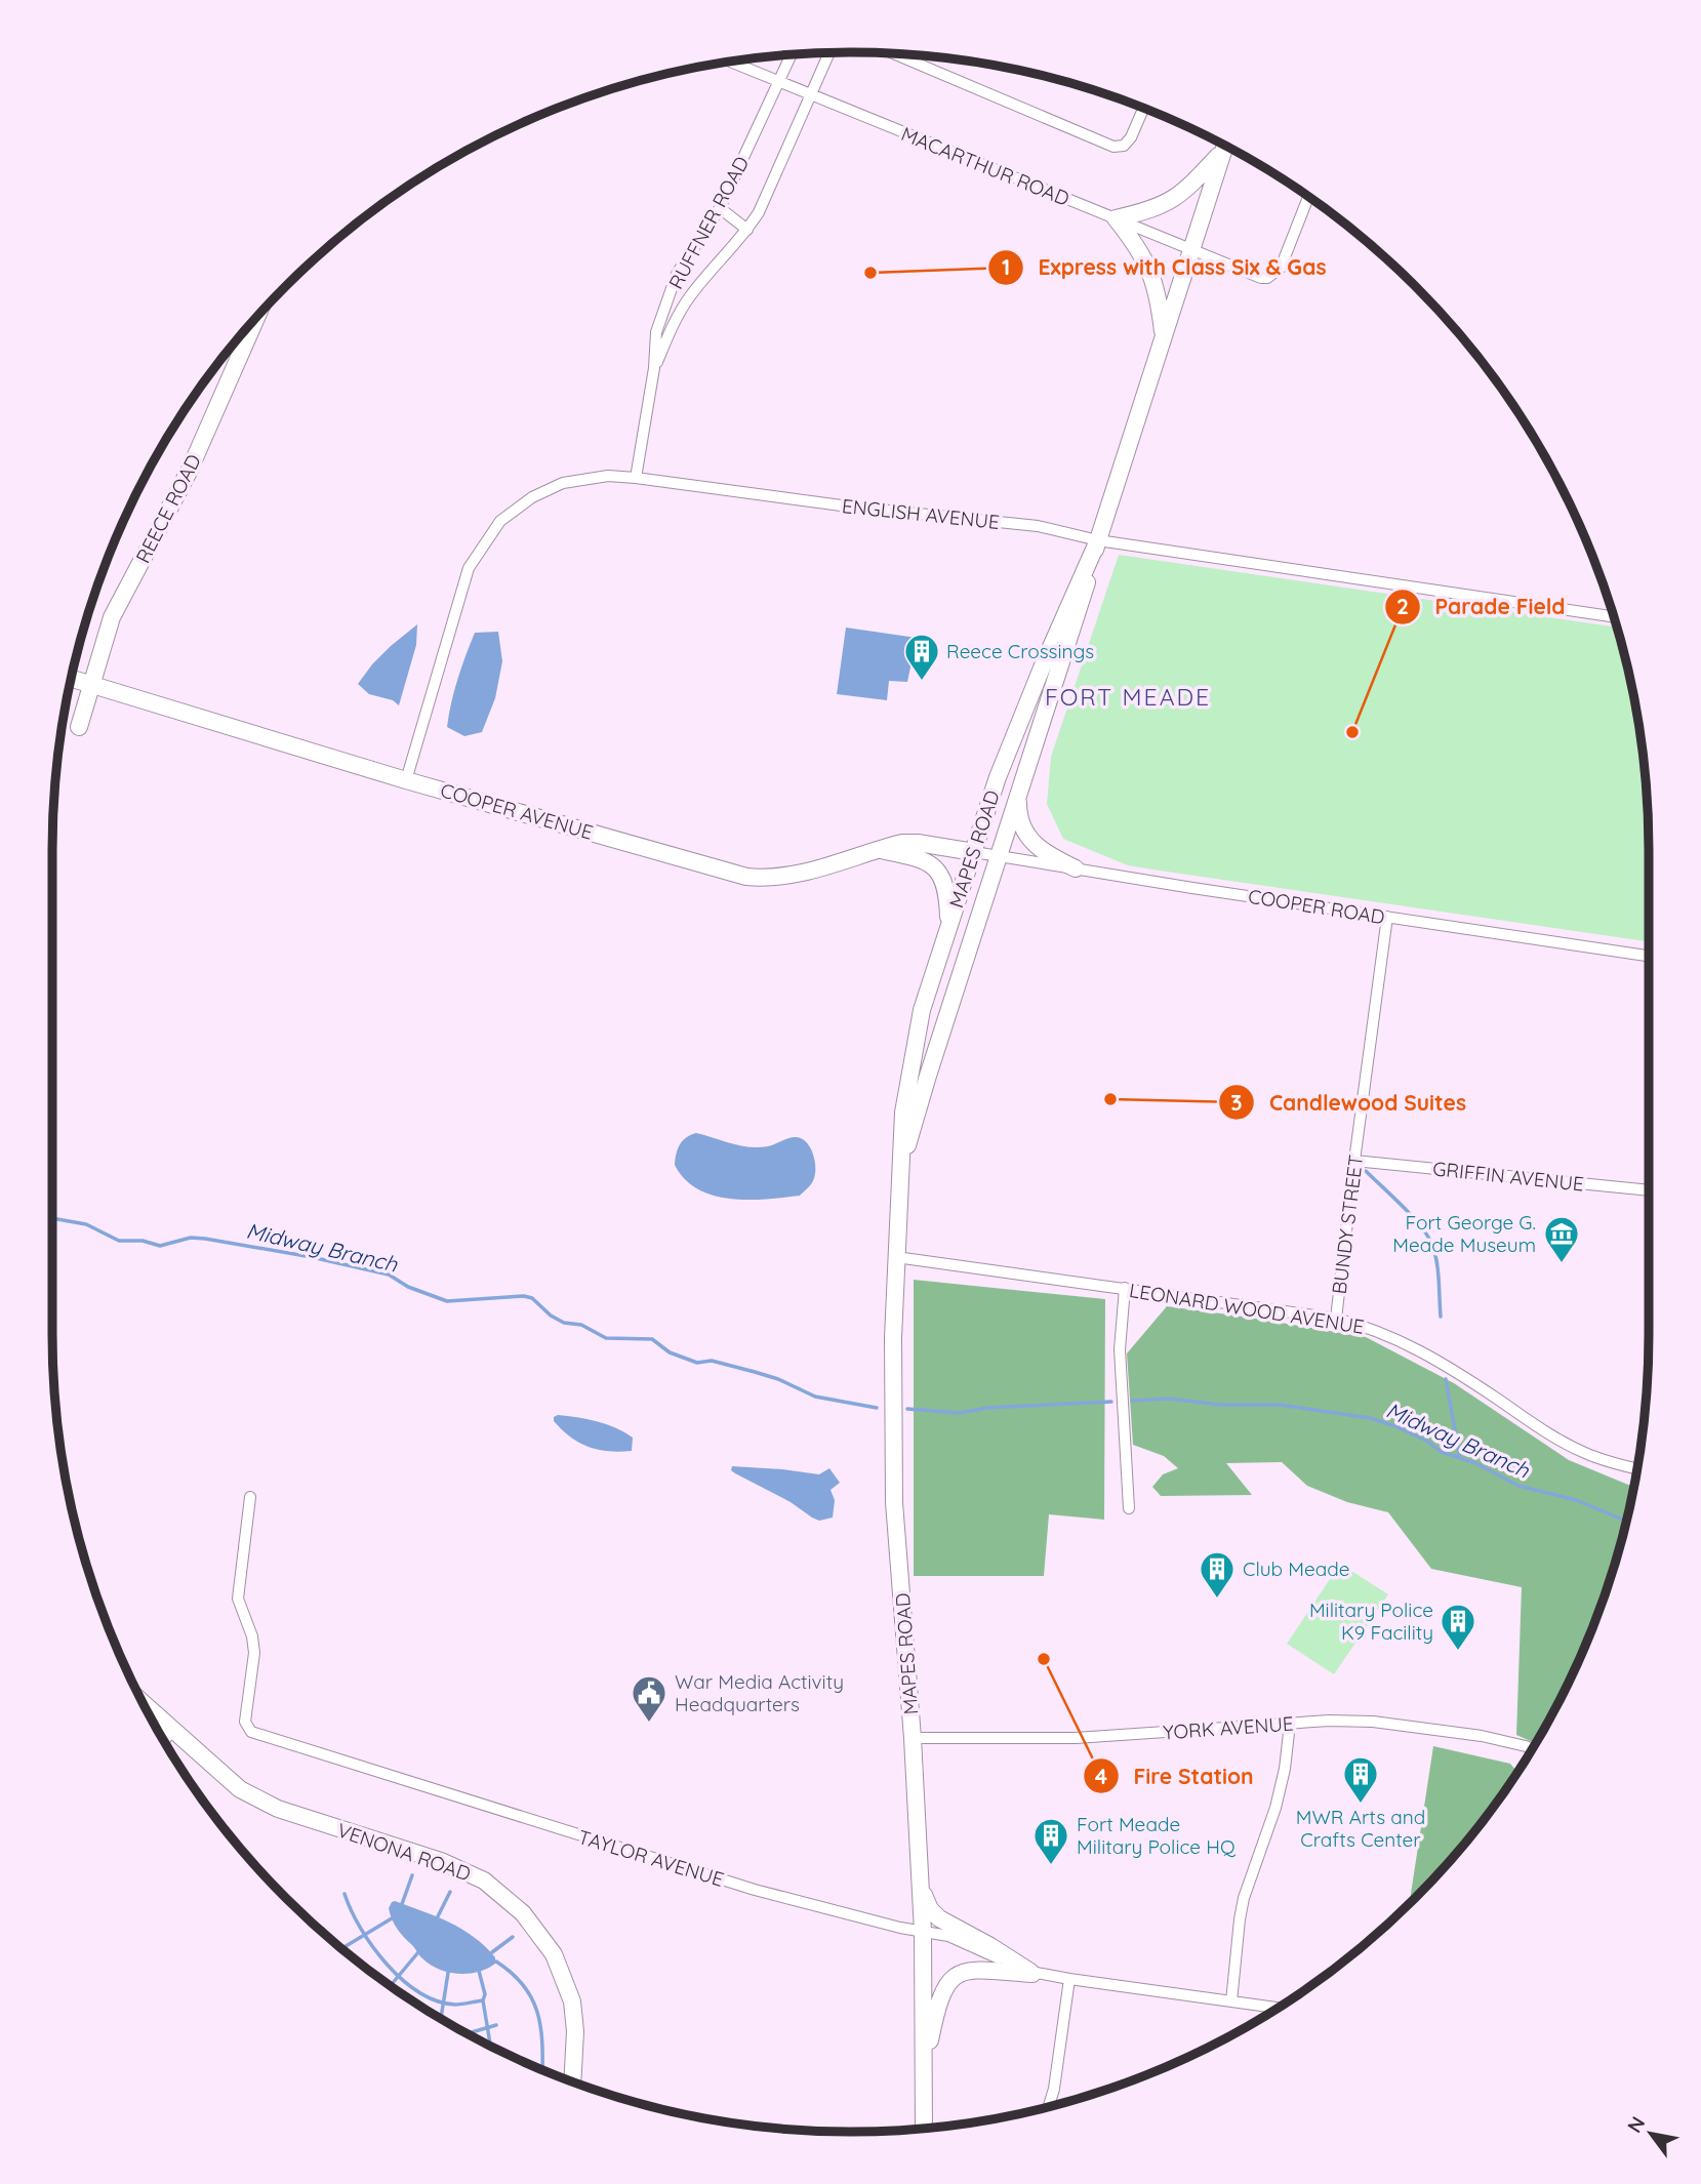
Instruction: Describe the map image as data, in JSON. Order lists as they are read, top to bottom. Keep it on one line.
{"streets":{"street":["MACARTHUR ROAD","RUFFNER ROAD","REECE ROAD","ENGLISH AVENUE","COOPER AVENUE","MAPES ROAD","COOPER ROAD","GRIFFIN AVENUE","BUNDY STREET","LEONARD WOOD AVENUE","YORK AVENUE","VENONA ROAD","TAYLOR AVENUE"]},"crossings":[["MACARTHUR ROAD","RUFFNER ROAD"],["MACARTHUR ROAD","MAPES ROAD"],["RUFFNER ROAD","ENGLISH AVENUE"],["REECE ROAD","COOPER AVENUE"],["ENGLISH AVENUE","COOPER AVENUE"],["ENGLISH AVENUE","MAPES ROAD"],["COOPER AVENUE","MAPES ROAD"],["COOPER AVENUE","COOPER ROAD"],["MAPES ROAD","COOPER ROAD"],["MAPES ROAD","LEONARD WOOD AVENUE"],["MAPES ROAD","YORK AVENUE"],["MAPES ROAD","TAYLOR AVENUE"],["COOPER ROAD","BUNDY STREET"],["GRIFFIN AVENUE","BUNDY STREET"],["BUNDY STREET","LEONARD WOOD AVENUE"]],"districts":["FORT MEADE"],"water":["Midway Branch"],"places":{"other":["Express with Class Six & Gas","Parade Field","Candlewood Suites","Fire Station"],"building":["Reece Crossings","Club Meade","Military Police K9 Facility","MWR Arts and Crafts Center","Fort Meade Military Police HQ"],"museum":["Fort George G. Meade Museum"],"public building":["War Media Activity Headquarters"]},"north":"top left"}
